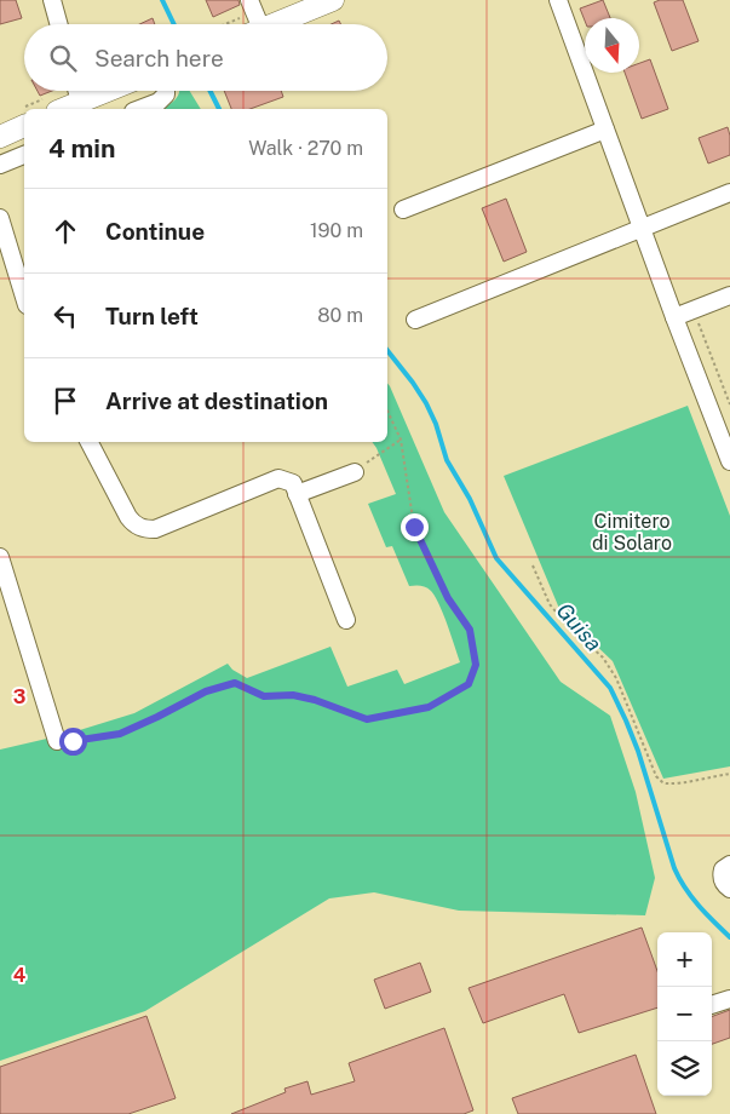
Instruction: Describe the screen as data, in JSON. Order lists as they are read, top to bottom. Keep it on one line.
{"water":["Guisa"],"parks":["Cimitero di Solaro"],"north":"bottom","page":{"search":"Search here","heading":["4 min","Walk · 270 m"],"list":[["Continue","190 m"],["Turn left","80 m"],"Arrive at destination"],"map_buttons":["+","−"]},"grid":{"rows":["3","4"]}}
